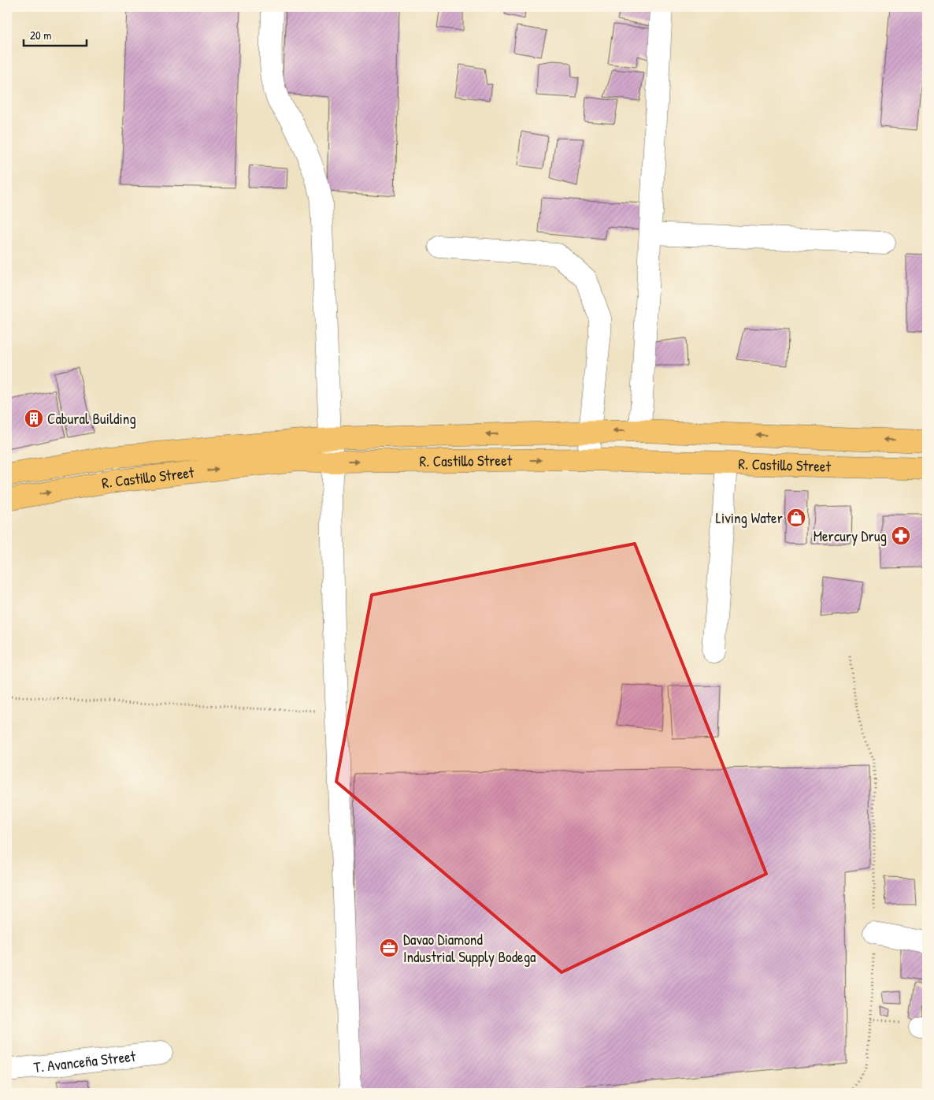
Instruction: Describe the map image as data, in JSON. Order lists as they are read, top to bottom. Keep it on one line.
{"streets":{"main road":["R. Castillo Street"],"street":["T. Avanceña Street"]},"places":{"building":["Cabural Building"],"shop":["Living Water"],"pharmacy":["Mercury Drug"],"office":["Davao Diamond Industrial Supply Bodega"]},"scale_bar":"20 m"}
